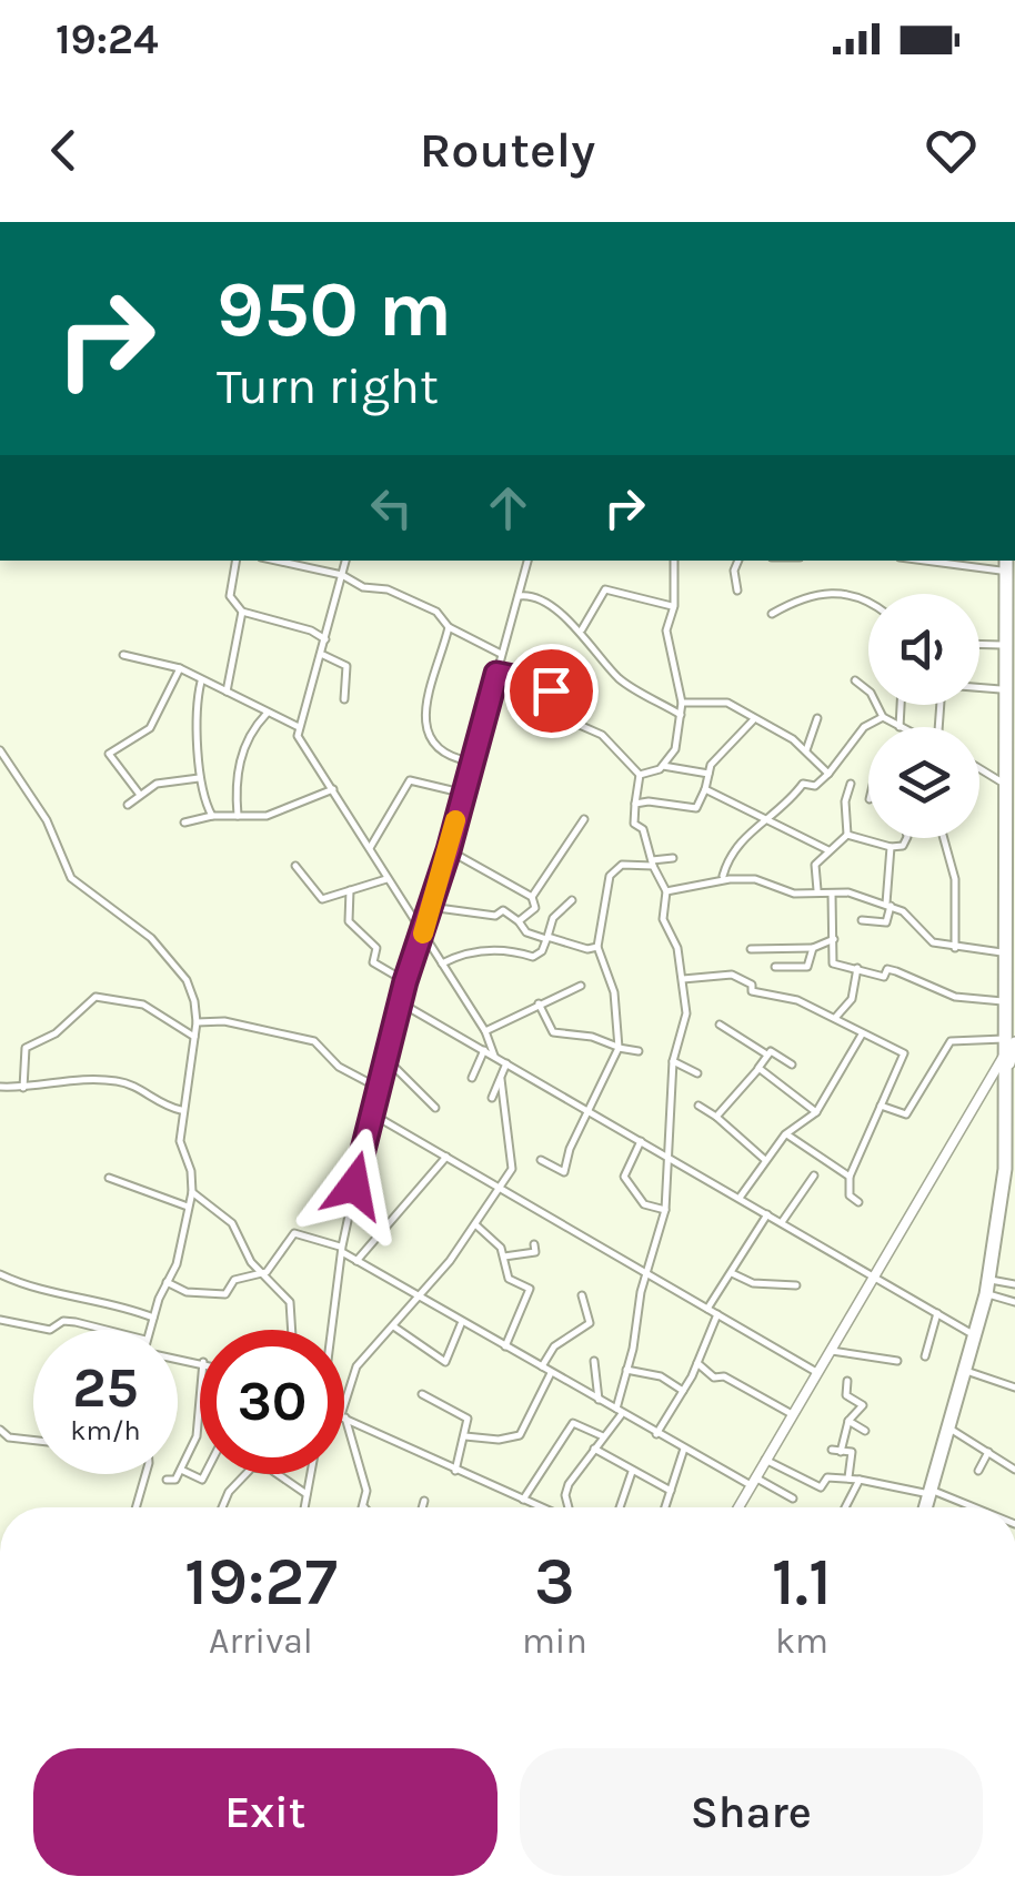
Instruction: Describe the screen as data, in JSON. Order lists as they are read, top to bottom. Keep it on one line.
{"page":{"status":"19:24","header":"Routely","turn":["950 m","Turn right"],"speed":"25 km/h","limit":"30","eta":["19:27","Arrival","3","min","1.1","km"],"buttons":["Exit","Share"]}}
